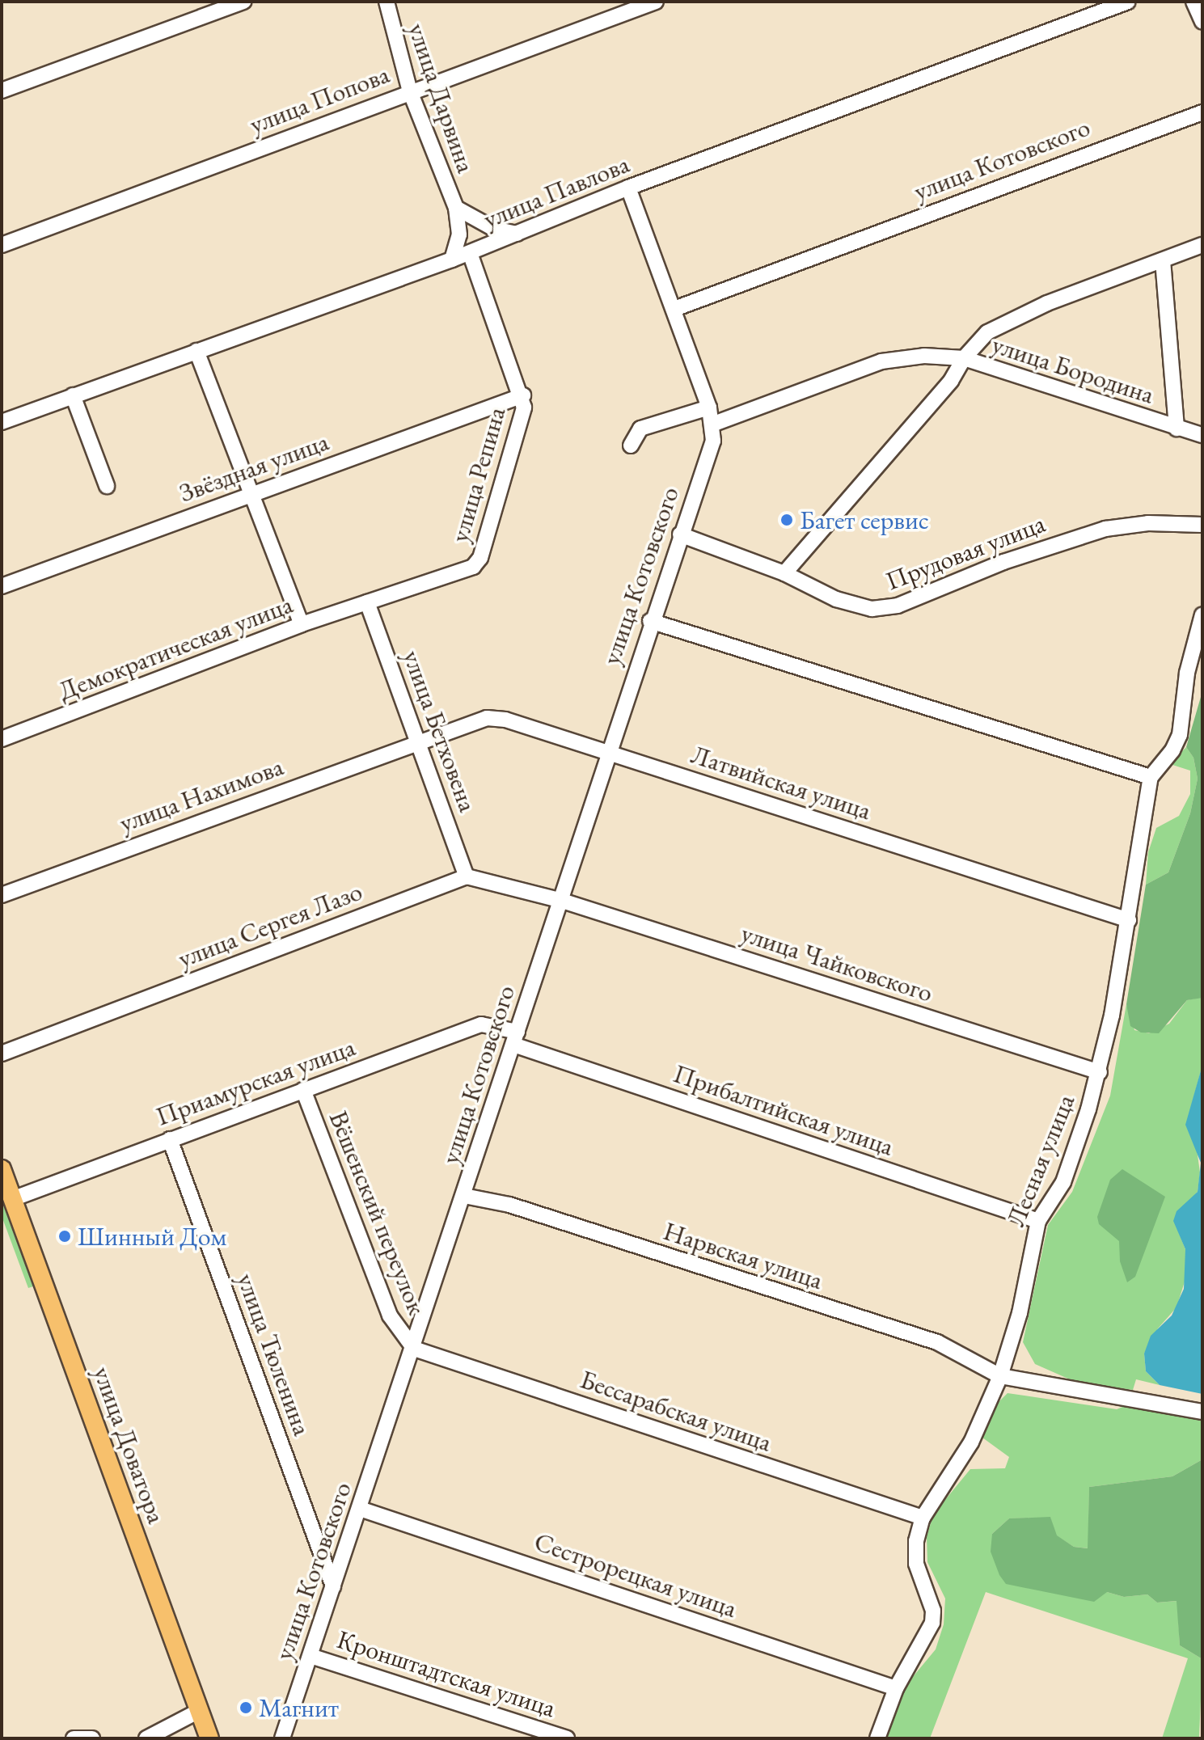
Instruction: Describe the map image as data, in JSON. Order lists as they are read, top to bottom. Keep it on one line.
{"streets":{"main road":["улица Доватора"],"street":["улица Дарвина","улица Попова","улица Котовского","улица Павлова","улица Бородина","Звёздная улица","улица Репина","Прудовая улица","Демократическая улица","улица Бетховена","Латвийская улица","улица Нахимова","улица Сергея Лазо","улица Чайковского","Приамурская улица","Прибалтийская улица","Лесная улица","Вёшенский переулок","Нарвская улица","улица Тюленина","Бессарабская улица","Сестрорецкая улица","Кронштадтская улица"]},"crossings":[["улица Дарвина","улица Попова"],["улица Дарвина","улица Павлова"],["улица Котовского","улица Павлова"],["улица Котовского","Прудовая улица"],["улица Котовского","Латвийская улица"],["улица Котовского","улица Чайковского"],["улица Котовского","Приамурская улица"],["улица Котовского","Прибалтийская улица"],["улица Котовского","Вёшенский переулок"],["улица Котовского","Нарвская улица"],["улица Котовского","улица Тюленина"],["улица Котовского","Бессарабская улица"],["улица Котовского","Сестрорецкая улица"],["улица Котовского","Кронштадтская улица"],["улица Павлова","улица Репина"],["улица Бородина","Прудовая улица"],["Звёздная улица","улица Репина"],["улица Репина","Демократическая улица"],["улица Репина","улица Бетховена"],["Демократическая улица","улица Бетховена"],["улица Бетховена","Латвийская улица"],["улица Бетховена","улица Нахимова"],["улица Бетховена","улица Сергея Лазо"],["Латвийская улица","улица Нахимова"],["Латвийская улица","Лесная улица"],["улица Чайковского","Лесная улица"],["Приамурская улица","Прибалтийская улица"],["Приамурская улица","Вёшенский переулок"],["Приамурская улица","улица Тюленина"],["Приамурская улица","улица Доватора"],["Прибалтийская улица","Лесная улица"],["Лесная улица","Нарвская улица"],["Лесная улица","Бессарабская улица"],["Лесная улица","Сестрорецкая улица"],["Вёшенский переулок","Бессарабская улица"]],"places":["Багет сервис","Шинный Дом","Магнит"]}
